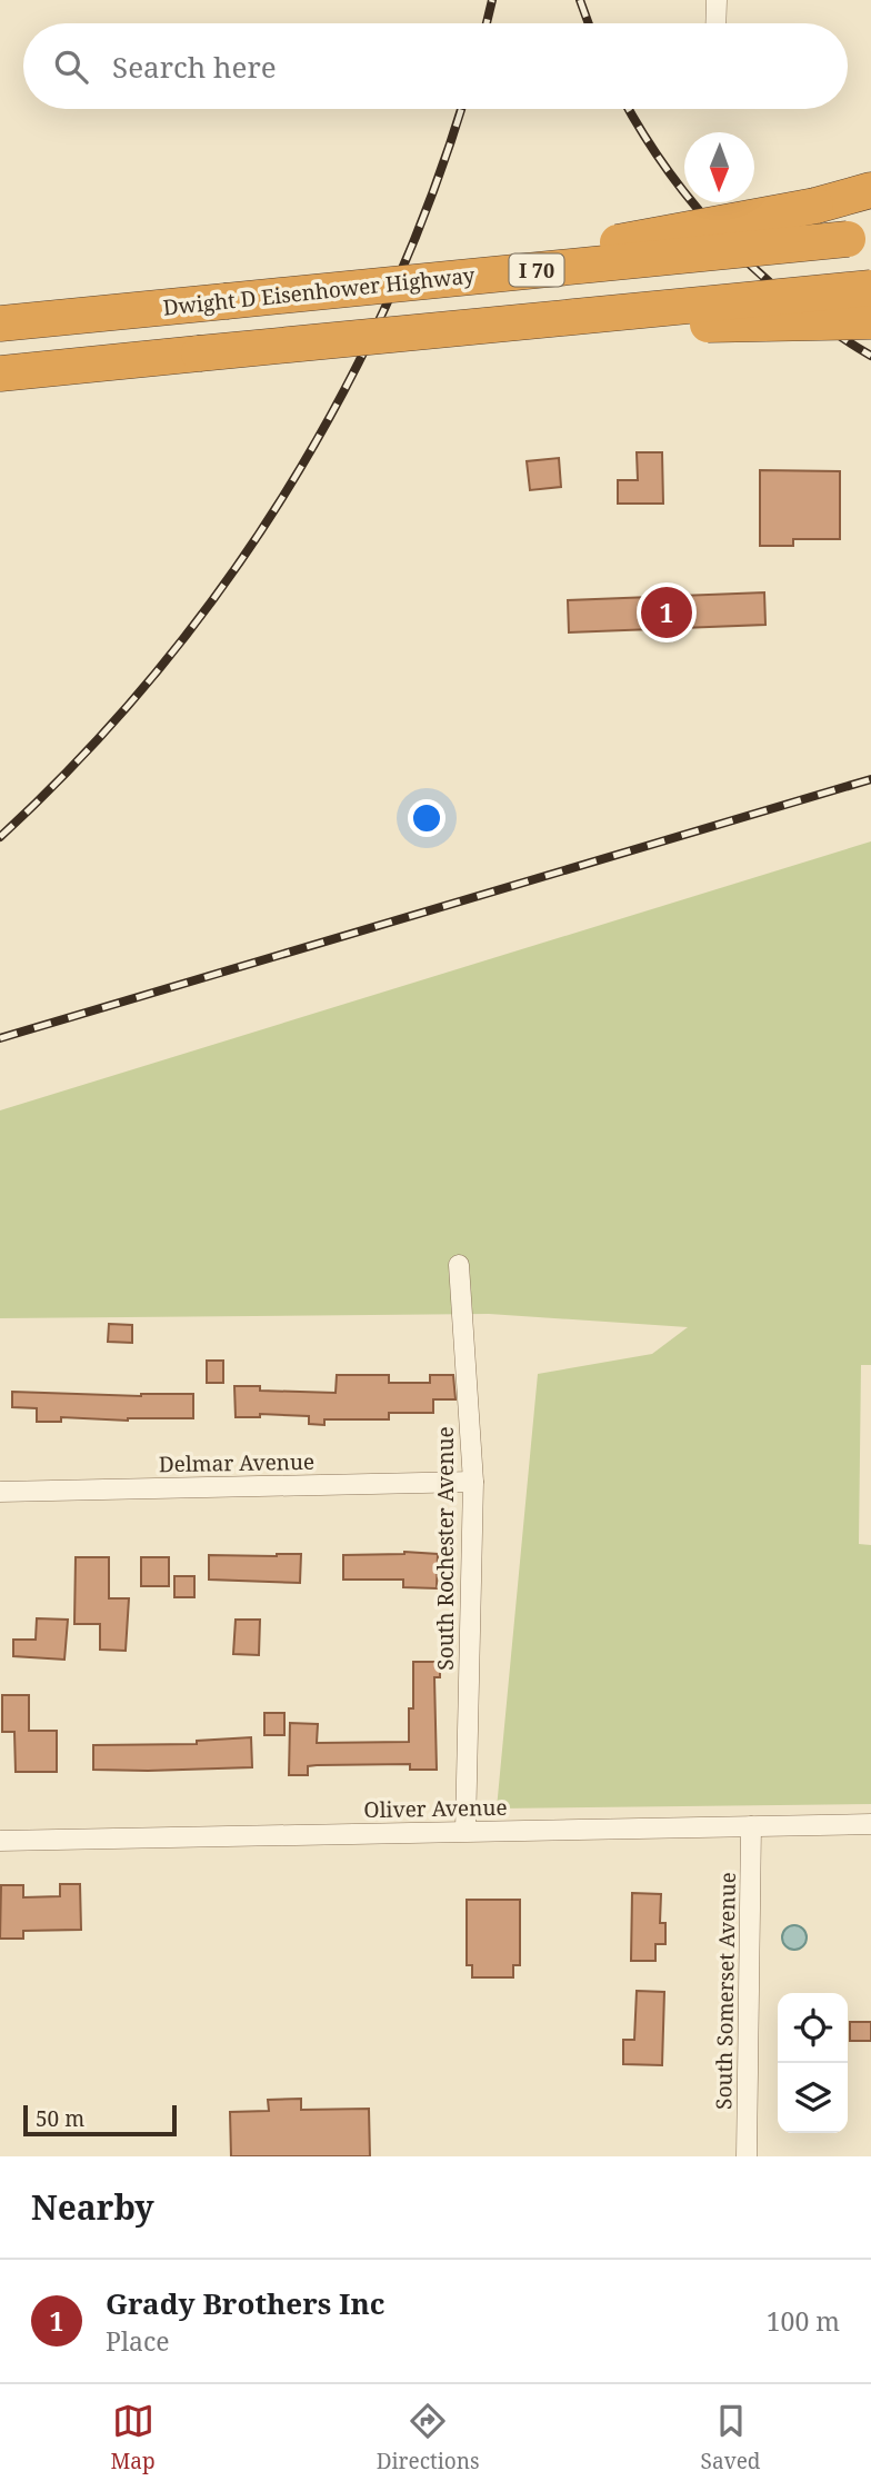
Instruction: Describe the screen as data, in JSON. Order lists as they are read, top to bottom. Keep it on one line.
{"streets":{"highway":["I 70","Dwight D Eisenhower Highway"],"street":["Delmar Avenue","South Rochester Avenue","Oliver Avenue","South Somerset Avenue"]},"crossings":[["Delmar Avenue","South Rochester Avenue"],["South Rochester Avenue","Oliver Avenue"],["Oliver Avenue","South Somerset Avenue"]],"scale_bar":"50 m","north":"bottom","page":{"search":"Search here","pins":"1","scale":"50 m","heading":"Nearby","list":[{"mark":"1","name":"Grady Brothers Inc","note":"Place","value":"100 m"}],"nav":["Map","Directions","Saved"]}}
